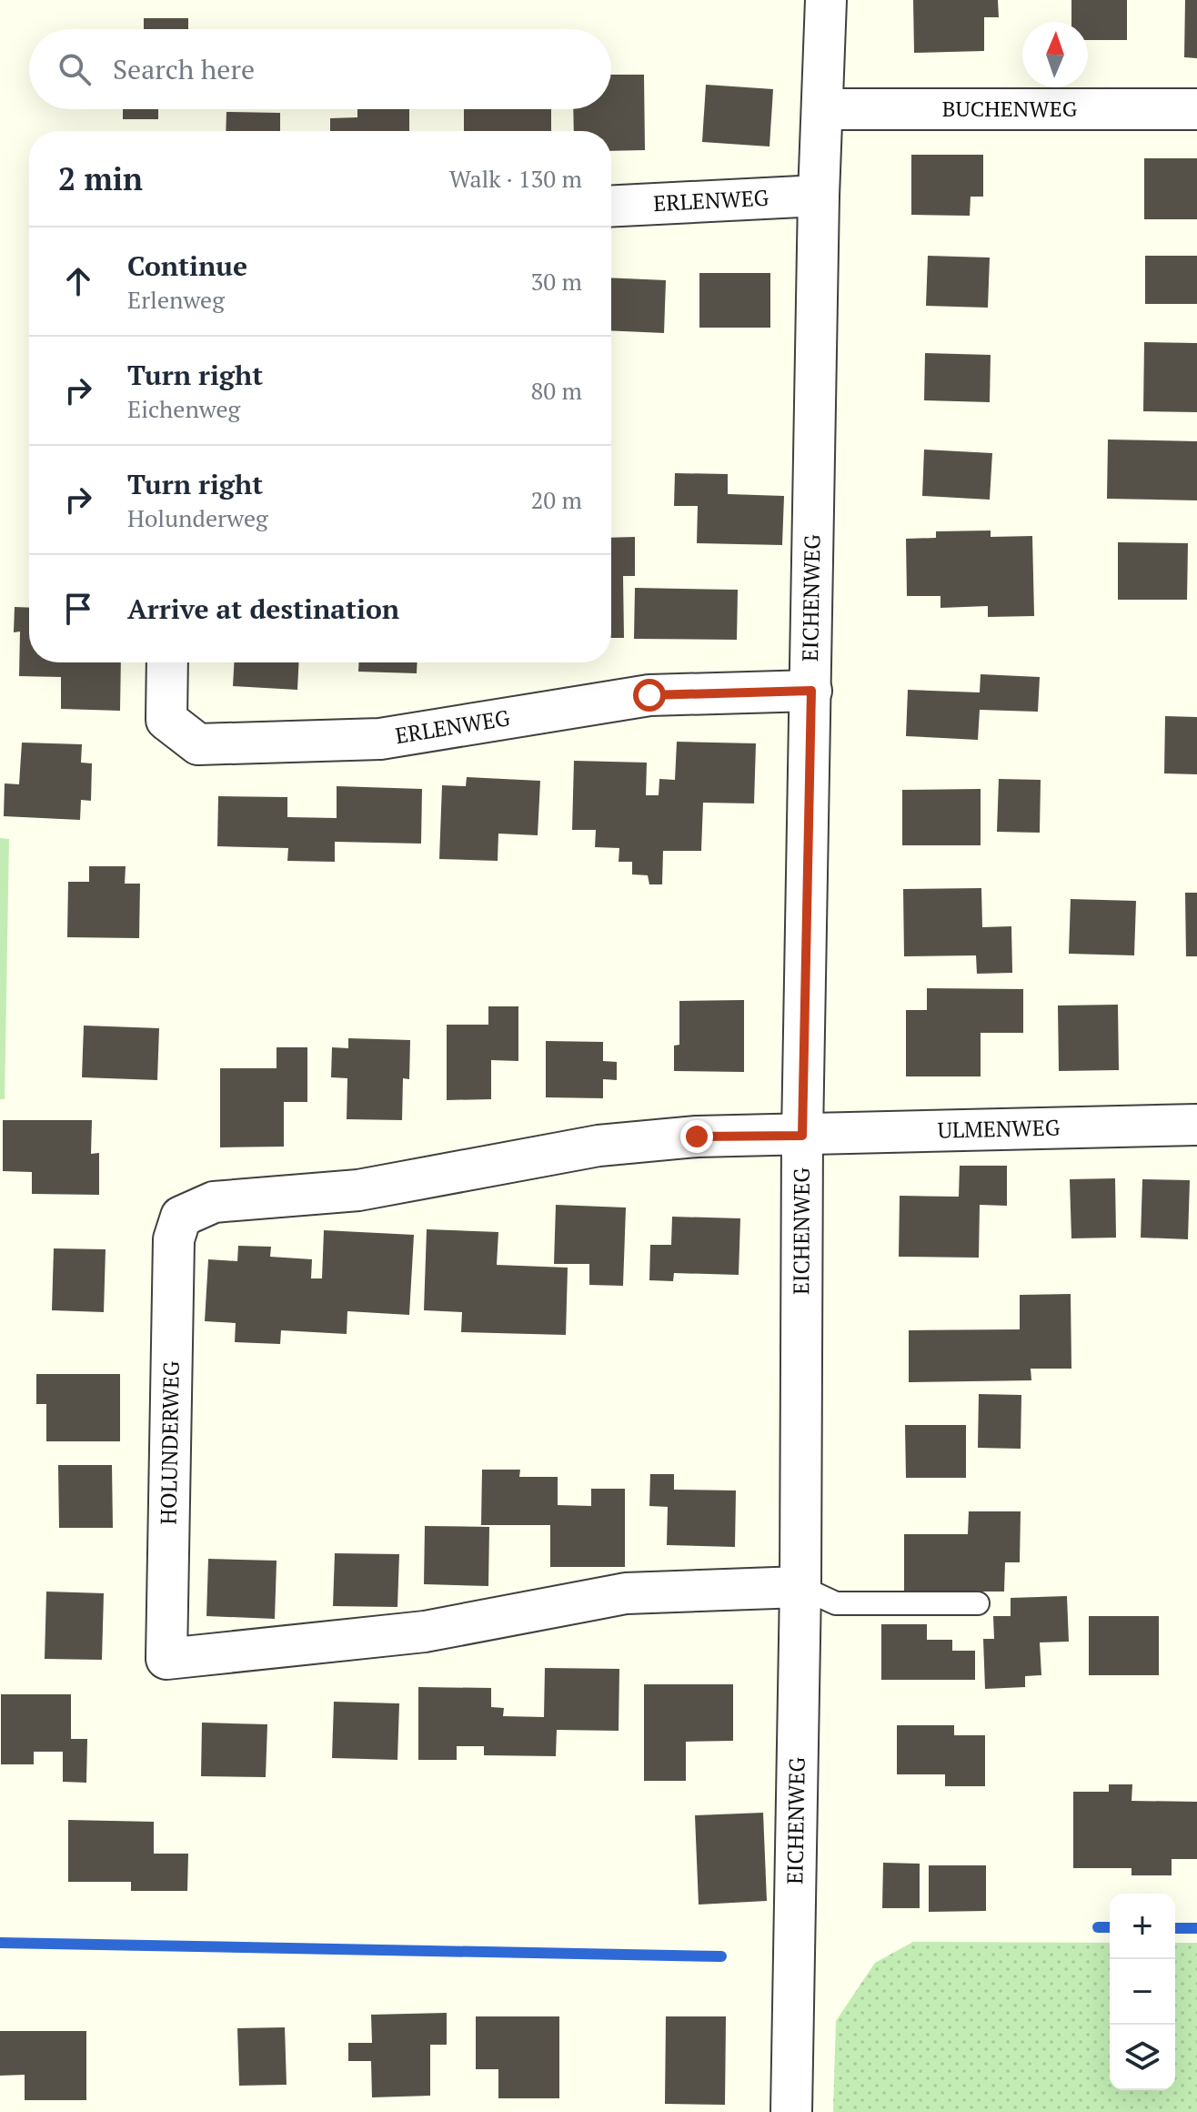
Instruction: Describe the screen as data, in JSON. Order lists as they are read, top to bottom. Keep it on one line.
{"streets":{"street":["BUCHENWEG","ERLENWEG","EICHENWEG","ULMENWEG","HOLUNDERWEG"]},"crossings":[["BUCHENWEG","EICHENWEG"],["ERLENWEG","EICHENWEG"],["EICHENWEG","ULMENWEG"],["EICHENWEG","HOLUNDERWEG"],["ULMENWEG","HOLUNDERWEG"]],"north":"top","page":{"search":"Search here","heading":["2 min","Walk · 130 m"],"list":[["Continue","Erlenweg","30 m"],["Turn right","Eichenweg","80 m"],["Turn right","Holunderweg","20 m"],"Arrive at destination"],"map_buttons":["+","−"]}}
